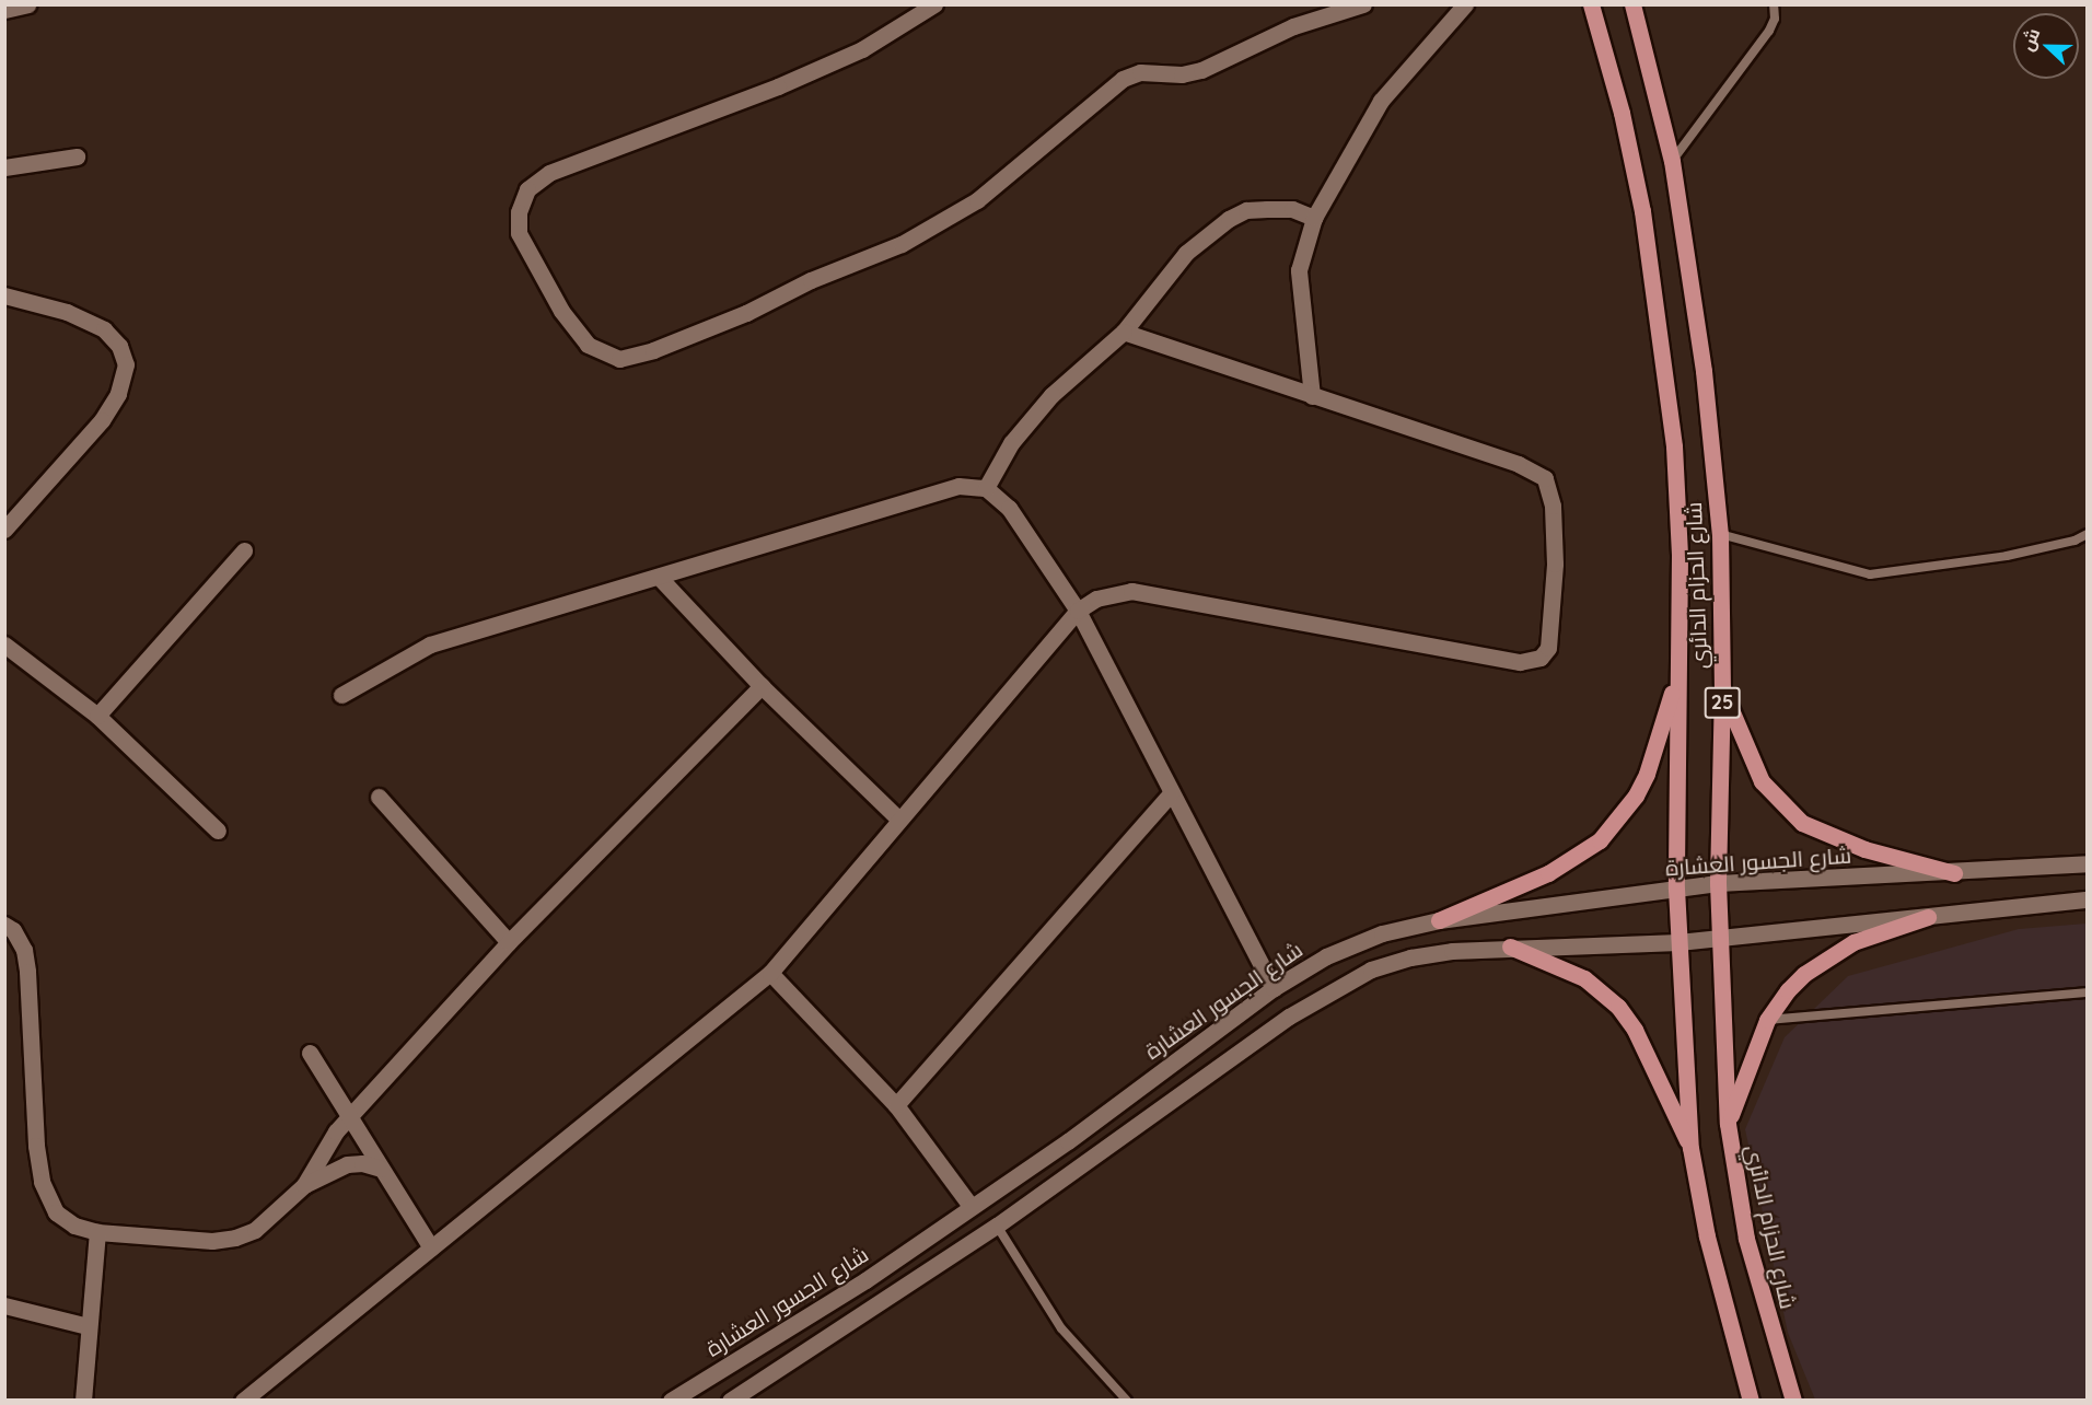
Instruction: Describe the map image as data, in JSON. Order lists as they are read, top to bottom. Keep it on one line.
{"streets":{"main road":["شارع الحزام الدائري","25"],"street":["شارع الجسور العشارة"]},"crossings":[["شارع الحزام الدائري","شارع الجسور العشارة"]],"north":"left"}
